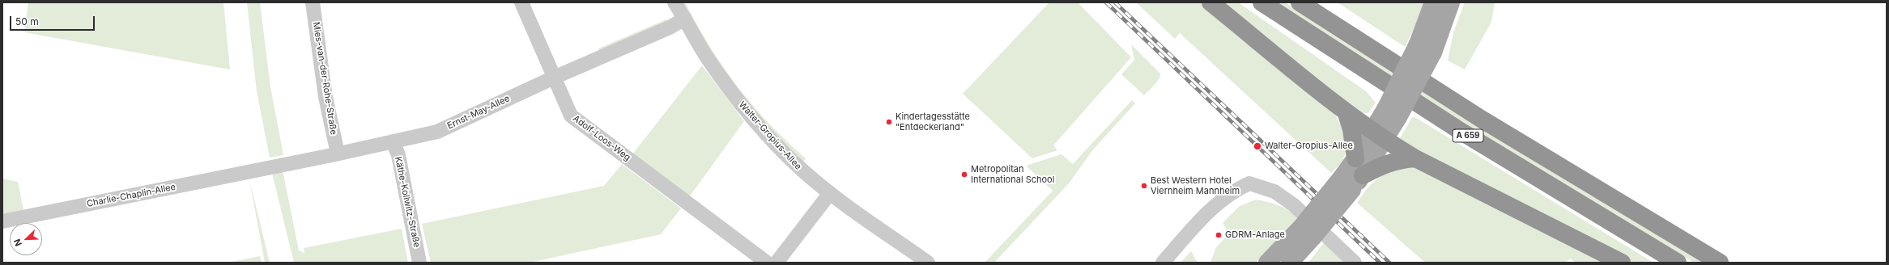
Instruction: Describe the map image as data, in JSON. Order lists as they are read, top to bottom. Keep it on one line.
{"streets":{"highway":["A 659"],"street":["Mies-van-der-Rohe-Straße","Ernst-May-Allee","Walter-Gropius-Allee","Adolf-Loos-Weg","Charlie-Chaplin-Allee","Käthe-Kollwitz-Straße"]},"crossings":[["Mies-van-der-Rohe-Straße","Ernst-May-Allee"],["Ernst-May-Allee","Walter-Gropius-Allee"],["Ernst-May-Allee","Adolf-Loos-Weg"],["Ernst-May-Allee","Charlie-Chaplin-Allee"],["Ernst-May-Allee","Käthe-Kollwitz-Straße"]],"places":["Kindertagesstätte \"Entdeckerland\"","Walter-Gropius-Allee","Metropolitan International School","Best Western Hotel Viernheim Mannheim","GDRM-Anlage"],"scale_bar":"50 m","north":"bottom left"}
